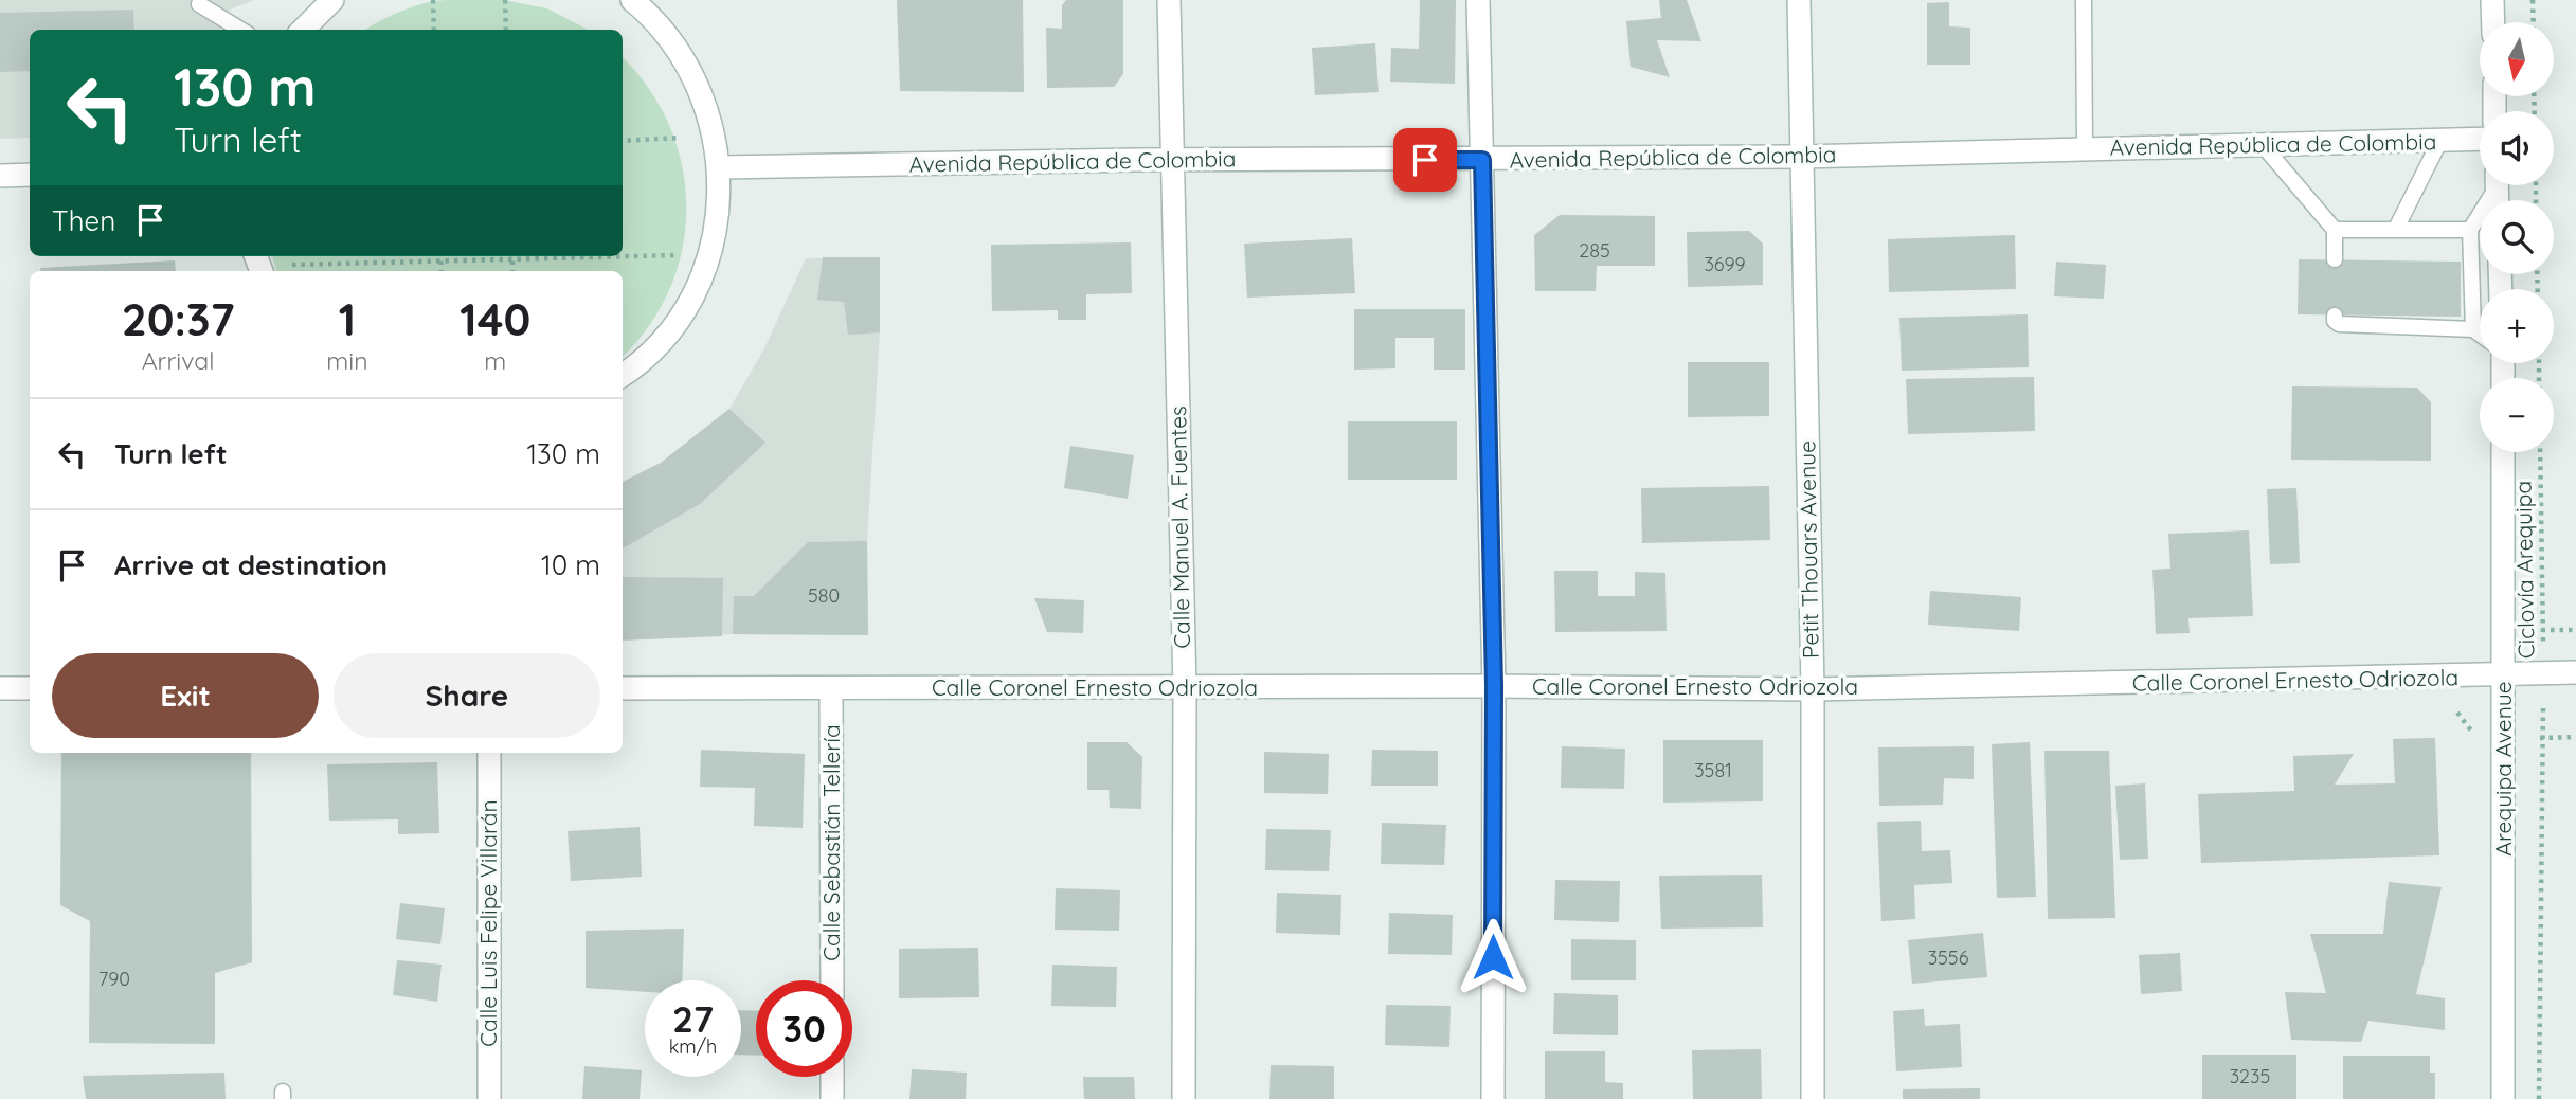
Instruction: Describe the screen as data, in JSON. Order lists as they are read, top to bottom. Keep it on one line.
{"streets":{"street":["Avenida República de Colombia","Calle Manuel A. Fuentes","Petit Thouars Avenue","Calle Coronel Ernesto Odriozola","Arequipa Avenue","Calle Sebastián Tellería","Calle Luis Felipe Villarán"],"path":["Ciclovía Arequipa"]},"crossings":[["Avenida República de Colombia","Calle Manuel A. Fuentes"],["Avenida República de Colombia","Petit Thouars Avenue"],["Calle Manuel A. Fuentes","Calle Coronel Ernesto Odriozola"],["Petit Thouars Avenue","Calle Coronel Ernesto Odriozola"],["Ciclovía Arequipa","Calle Coronel Ernesto Odriozola"],["Calle Coronel Ernesto Odriozola","Arequipa Avenue"],["Calle Coronel Ernesto Odriozola","Calle Sebastián Tellería"]],"house_numbers":["285","3699","580","3581","3556","790","3235"],"north":"bottom","page":{"map_buttons":["+","−"],"turn":["130 m","Turn left"],"then":"Then","eta":["20:37","Arrival","1","min","140","m"],"list":[{"name":"Turn left","value":"130 m"},{"name":"Arrive at destination","value":"10 m"}],"buttons":["Exit","Share"],"speed":"27 km/h","limit":"30"}}
